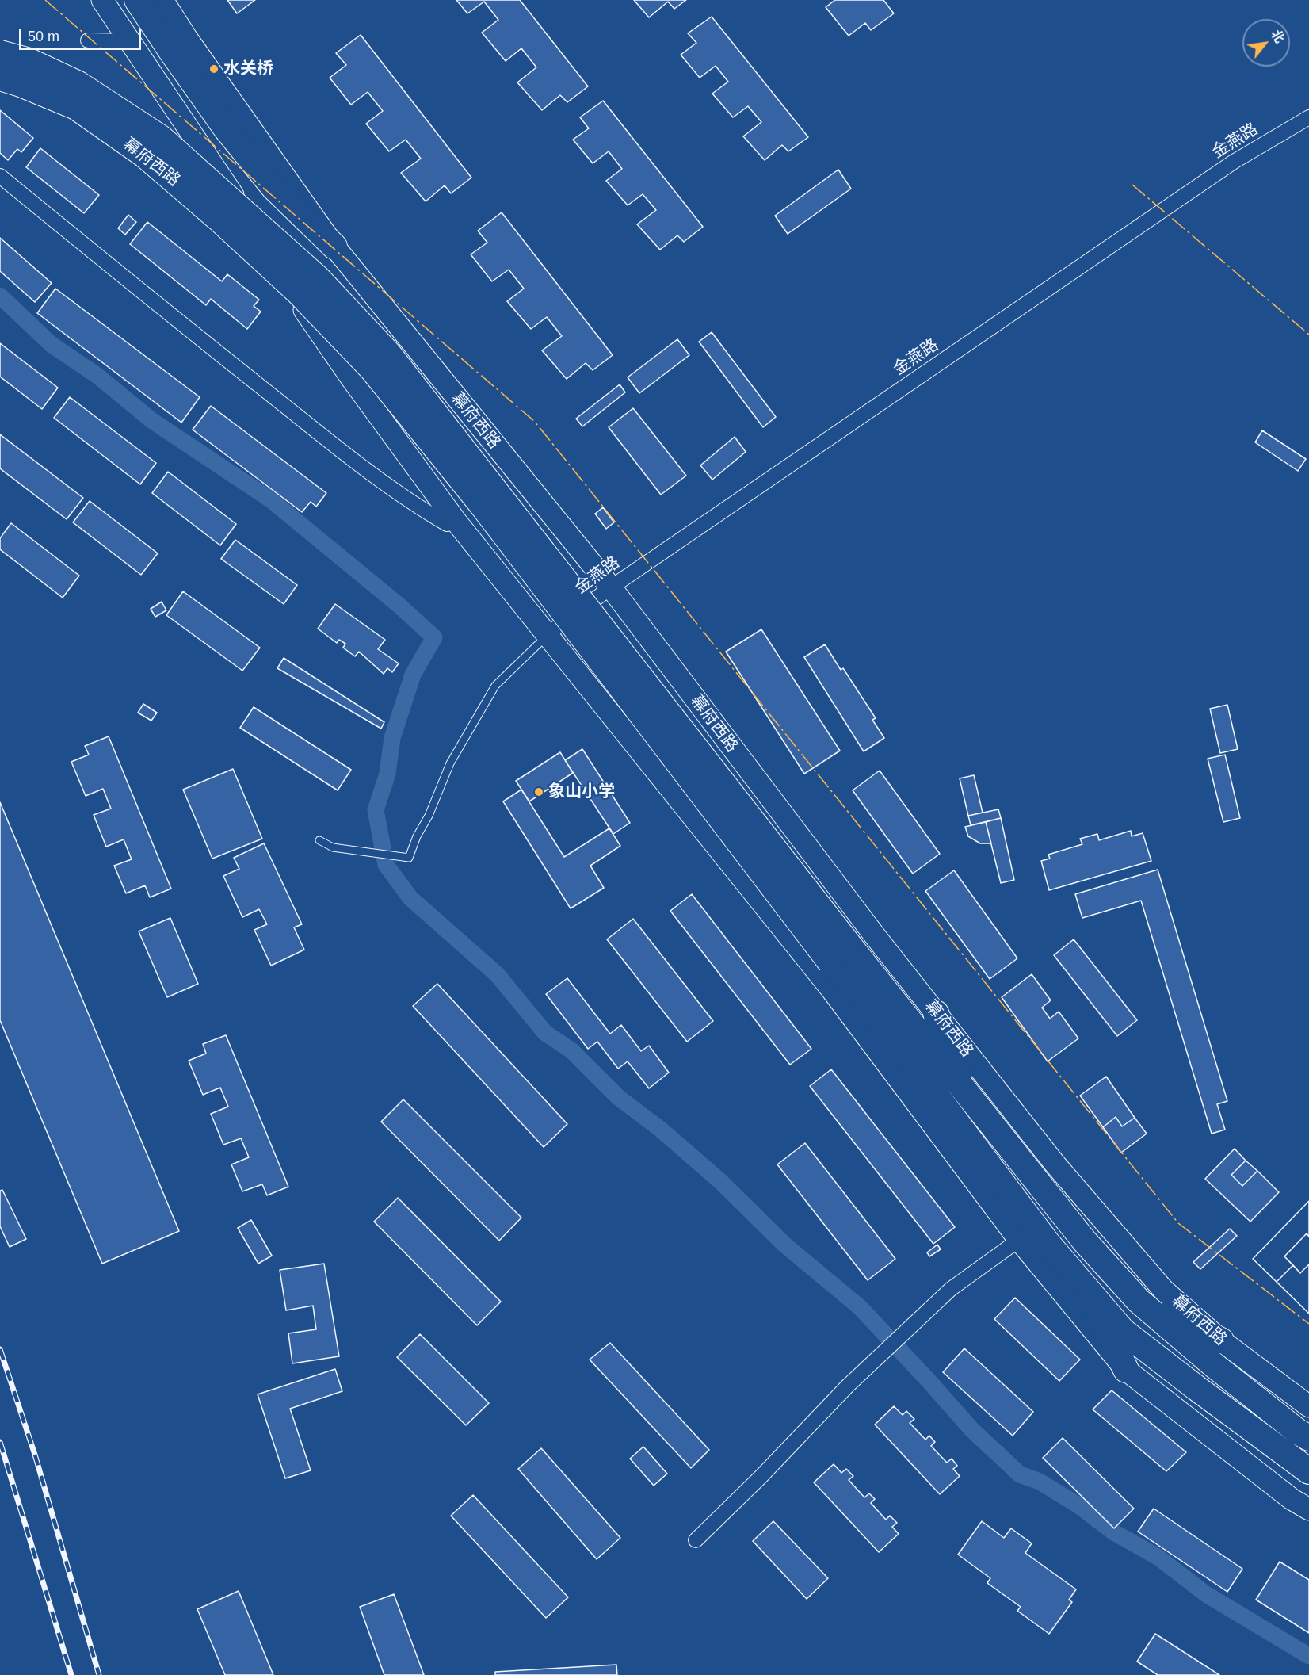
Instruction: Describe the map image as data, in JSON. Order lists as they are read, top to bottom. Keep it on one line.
{"streets":{"highway":["幕府西路"],"street":["金燕路"]},"crossings":[["金燕路","幕府西路"]],"places":["水关桥","象山小学"],"scale_bar":"50 m","north":"top right"}
